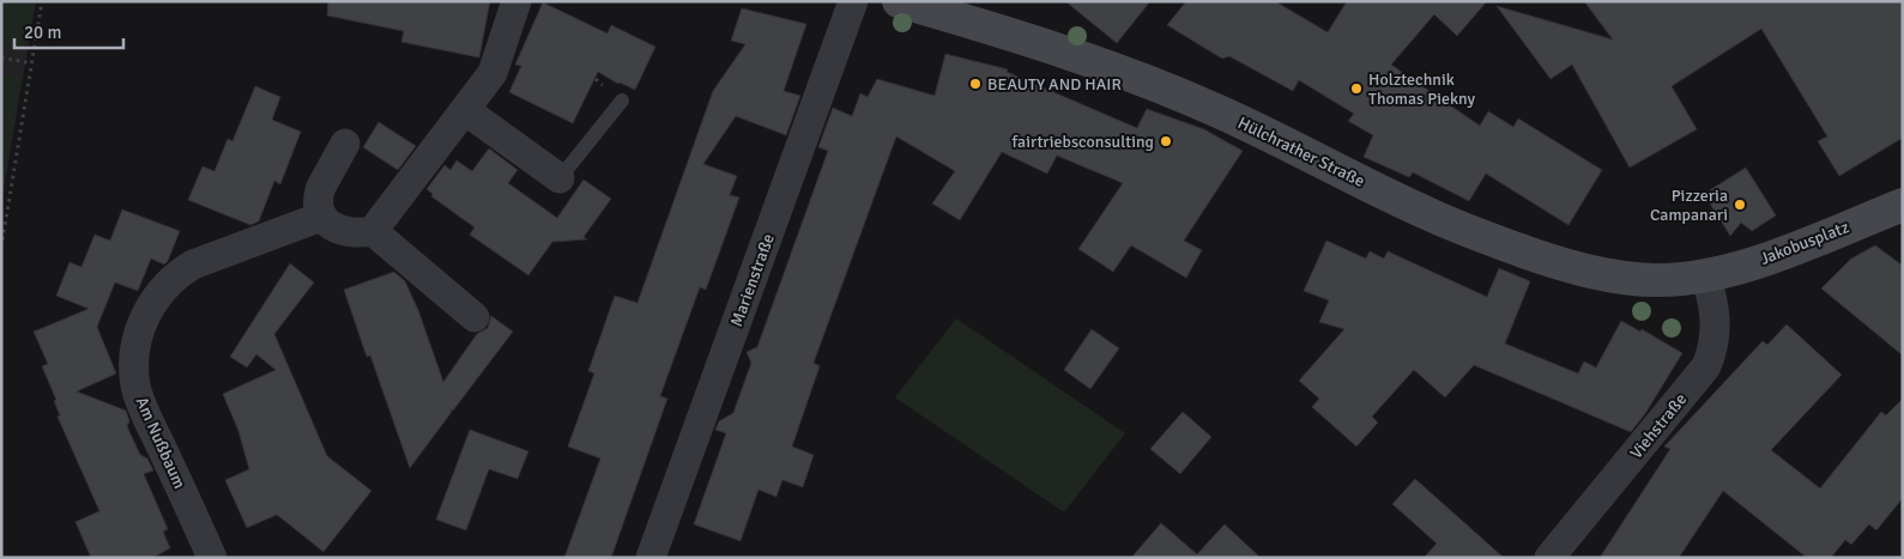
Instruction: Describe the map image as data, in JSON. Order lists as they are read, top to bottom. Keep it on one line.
{"streets":{"street":["Hülchrather Straße","Jakobusplatz","Marienstraße","Viehstraße","Am Nußbaum"]},"crossings":[["Hülchrather Straße","Jakobusplatz"],["Hülchrather Straße","Viehstraße"],["Jakobusplatz","Viehstraße"]],"places":["BEAUTY AND HAIR","Holztechnik Thomas Piekny","fairtriebsconsulting","Pizzeria Campanari"],"scale_bar":"20 m"}
